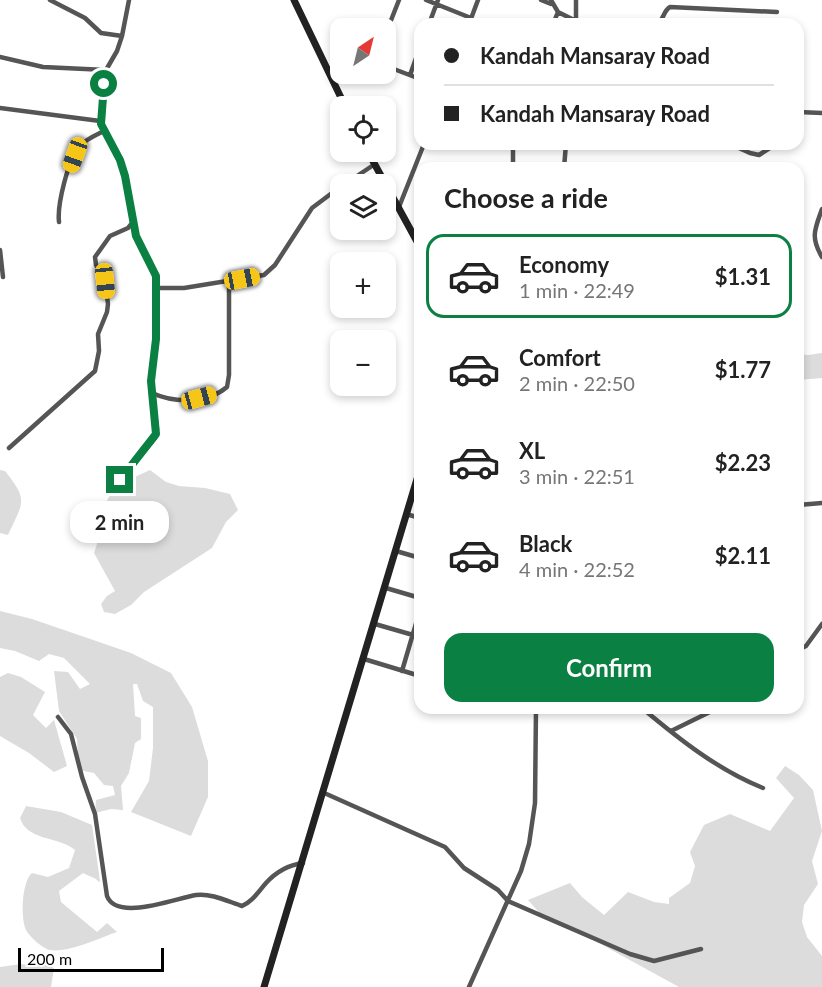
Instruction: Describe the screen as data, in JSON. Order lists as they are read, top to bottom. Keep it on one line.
{"scale_bar":"200 m","north":"top right","page":{"map_buttons":["+","−"],"banner":["Kandah Mansaray Road","Kandah Mansaray Road"],"heading":"Choose a ride","list":[{"name":"Economy","note":"1 min · 22:49","value":"$1.31"},{"name":"Comfort","note":"2 min · 22:50","value":"$1.77"},{"name":"XL","note":"3 min · 22:51","value":"$2.23"},{"name":"Black","note":"4 min · 22:52","value":"$2.11"}],"bubble":"2 min","buttons":"Confirm","scale":"200 m"}}
